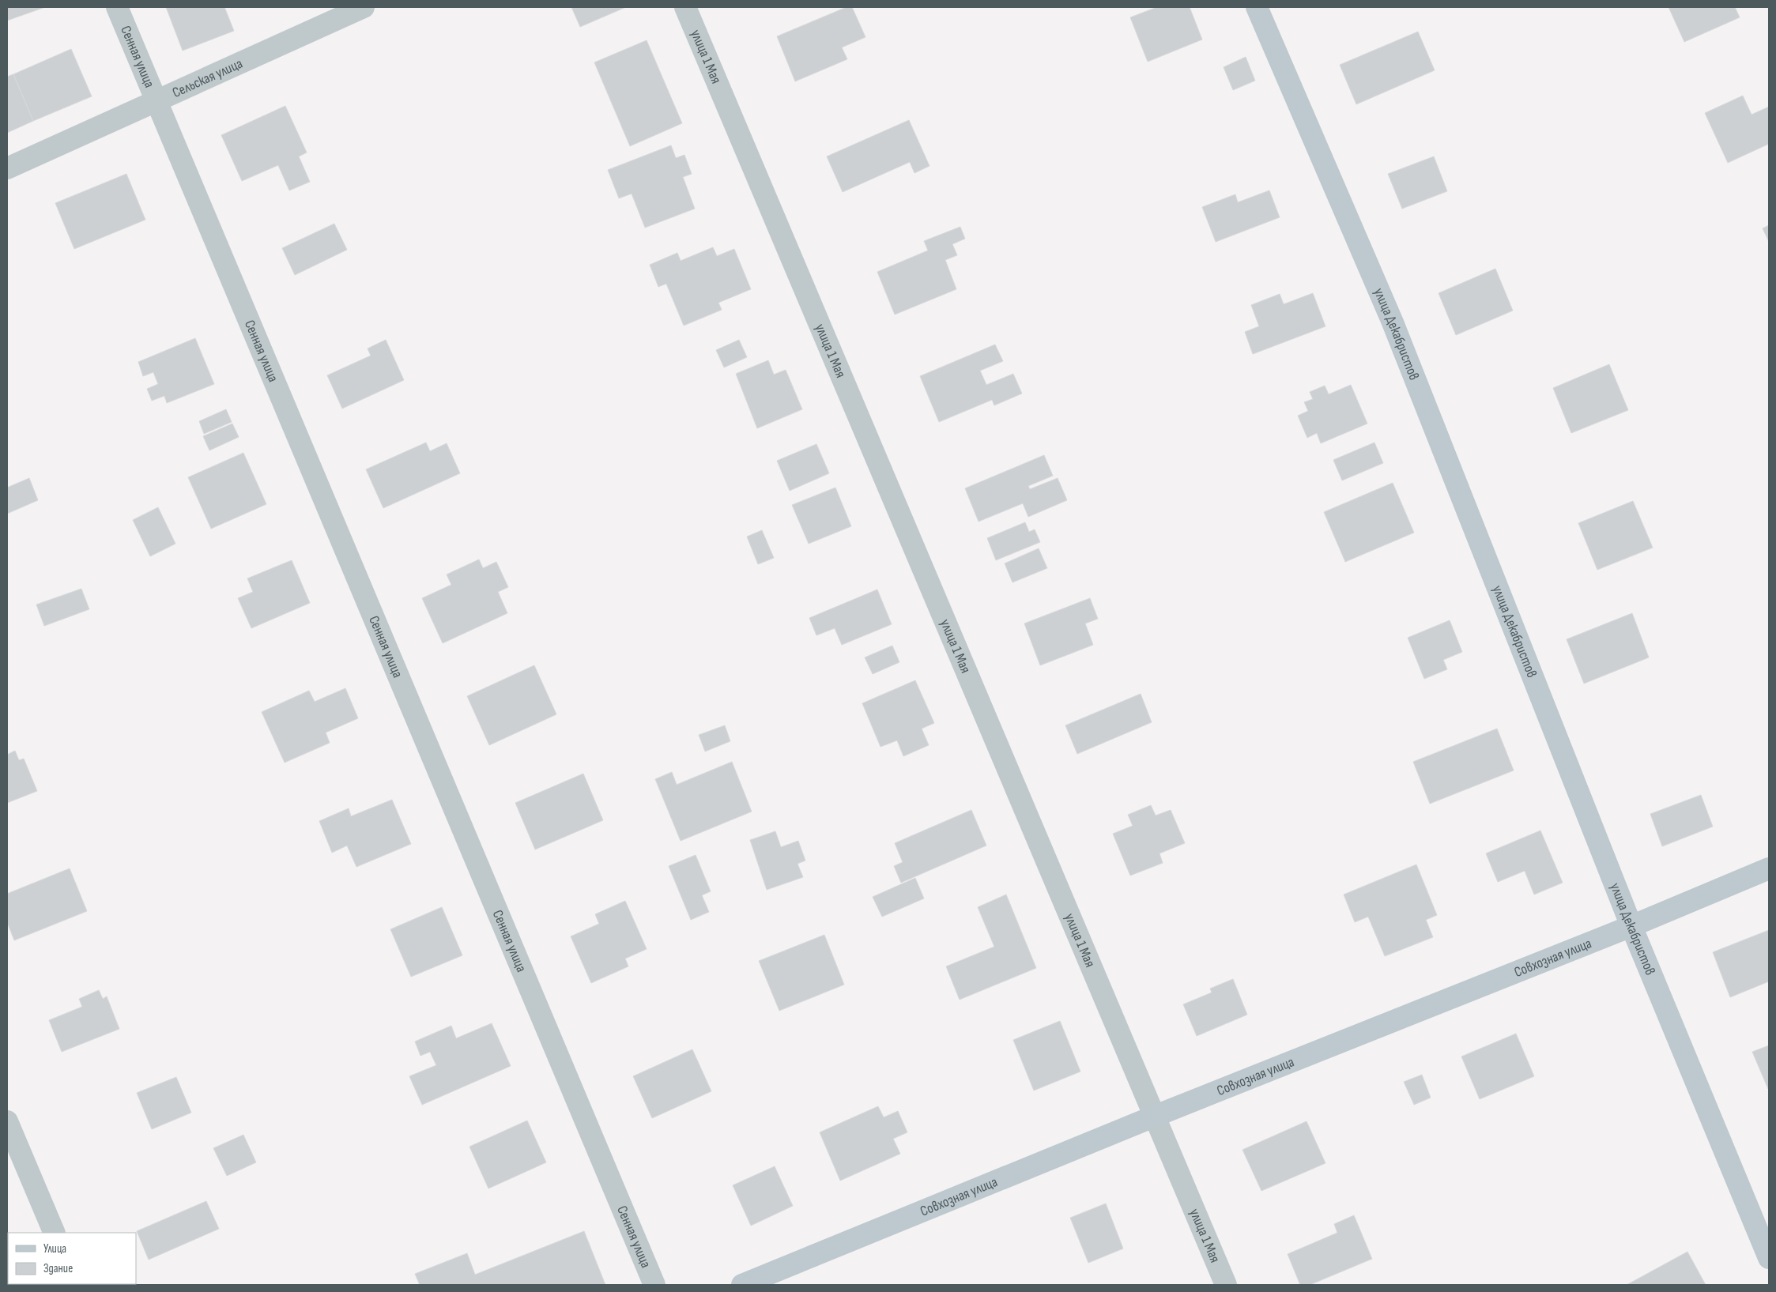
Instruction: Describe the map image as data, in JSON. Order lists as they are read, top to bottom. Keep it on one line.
{"streets":{"street":["Сенная улица","улица 1 Мая","Сельская улица","улица Декабристов","Совхозная улица"]},"crossings":[["Сенная улица","Сельская улица"],["улица 1 Мая","Совхозная улица"],["улица Декабристов","Совхозная улица"]],"legend":["Улица","Здание"]}
